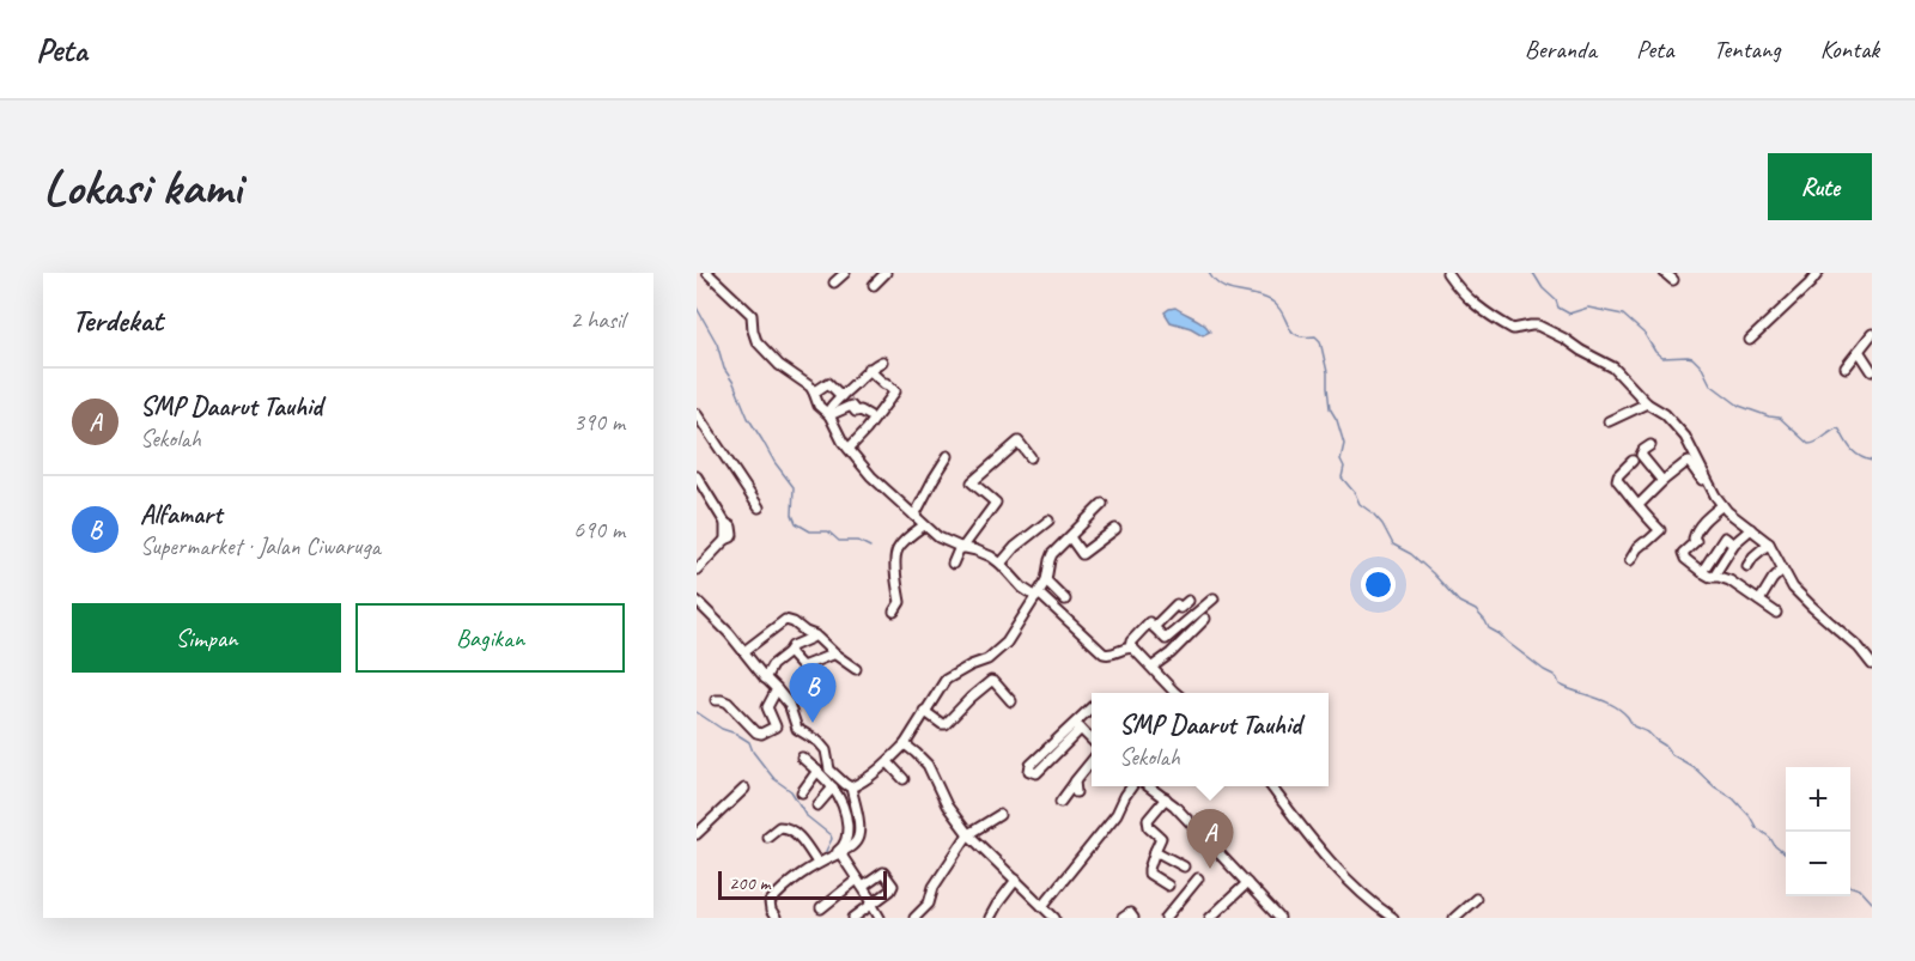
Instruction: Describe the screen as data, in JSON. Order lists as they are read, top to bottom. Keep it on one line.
{"scale_bar":"200 m","page":{"header":"Peta","nav":["Beranda","Peta","Tentang","Kontak"],"buttons":["Rute",["Simpan","Bagikan"]],"title":"Lokasi kami","heading":["Terdekat","2 hasil"],"list":[{"mark":"A","name":"SMP Daarut Tauhid","note":"Sekolah","value":"390 m"},{"mark":"B","name":"Alfamart","note":"Supermarket · Jalan Ciwaruga","value":"690 m"}],"pins":["B","A"],"popup":["SMP Daarut Tauhid","Sekolah"],"map_buttons":["+","−"],"scale":"200 m"}}
